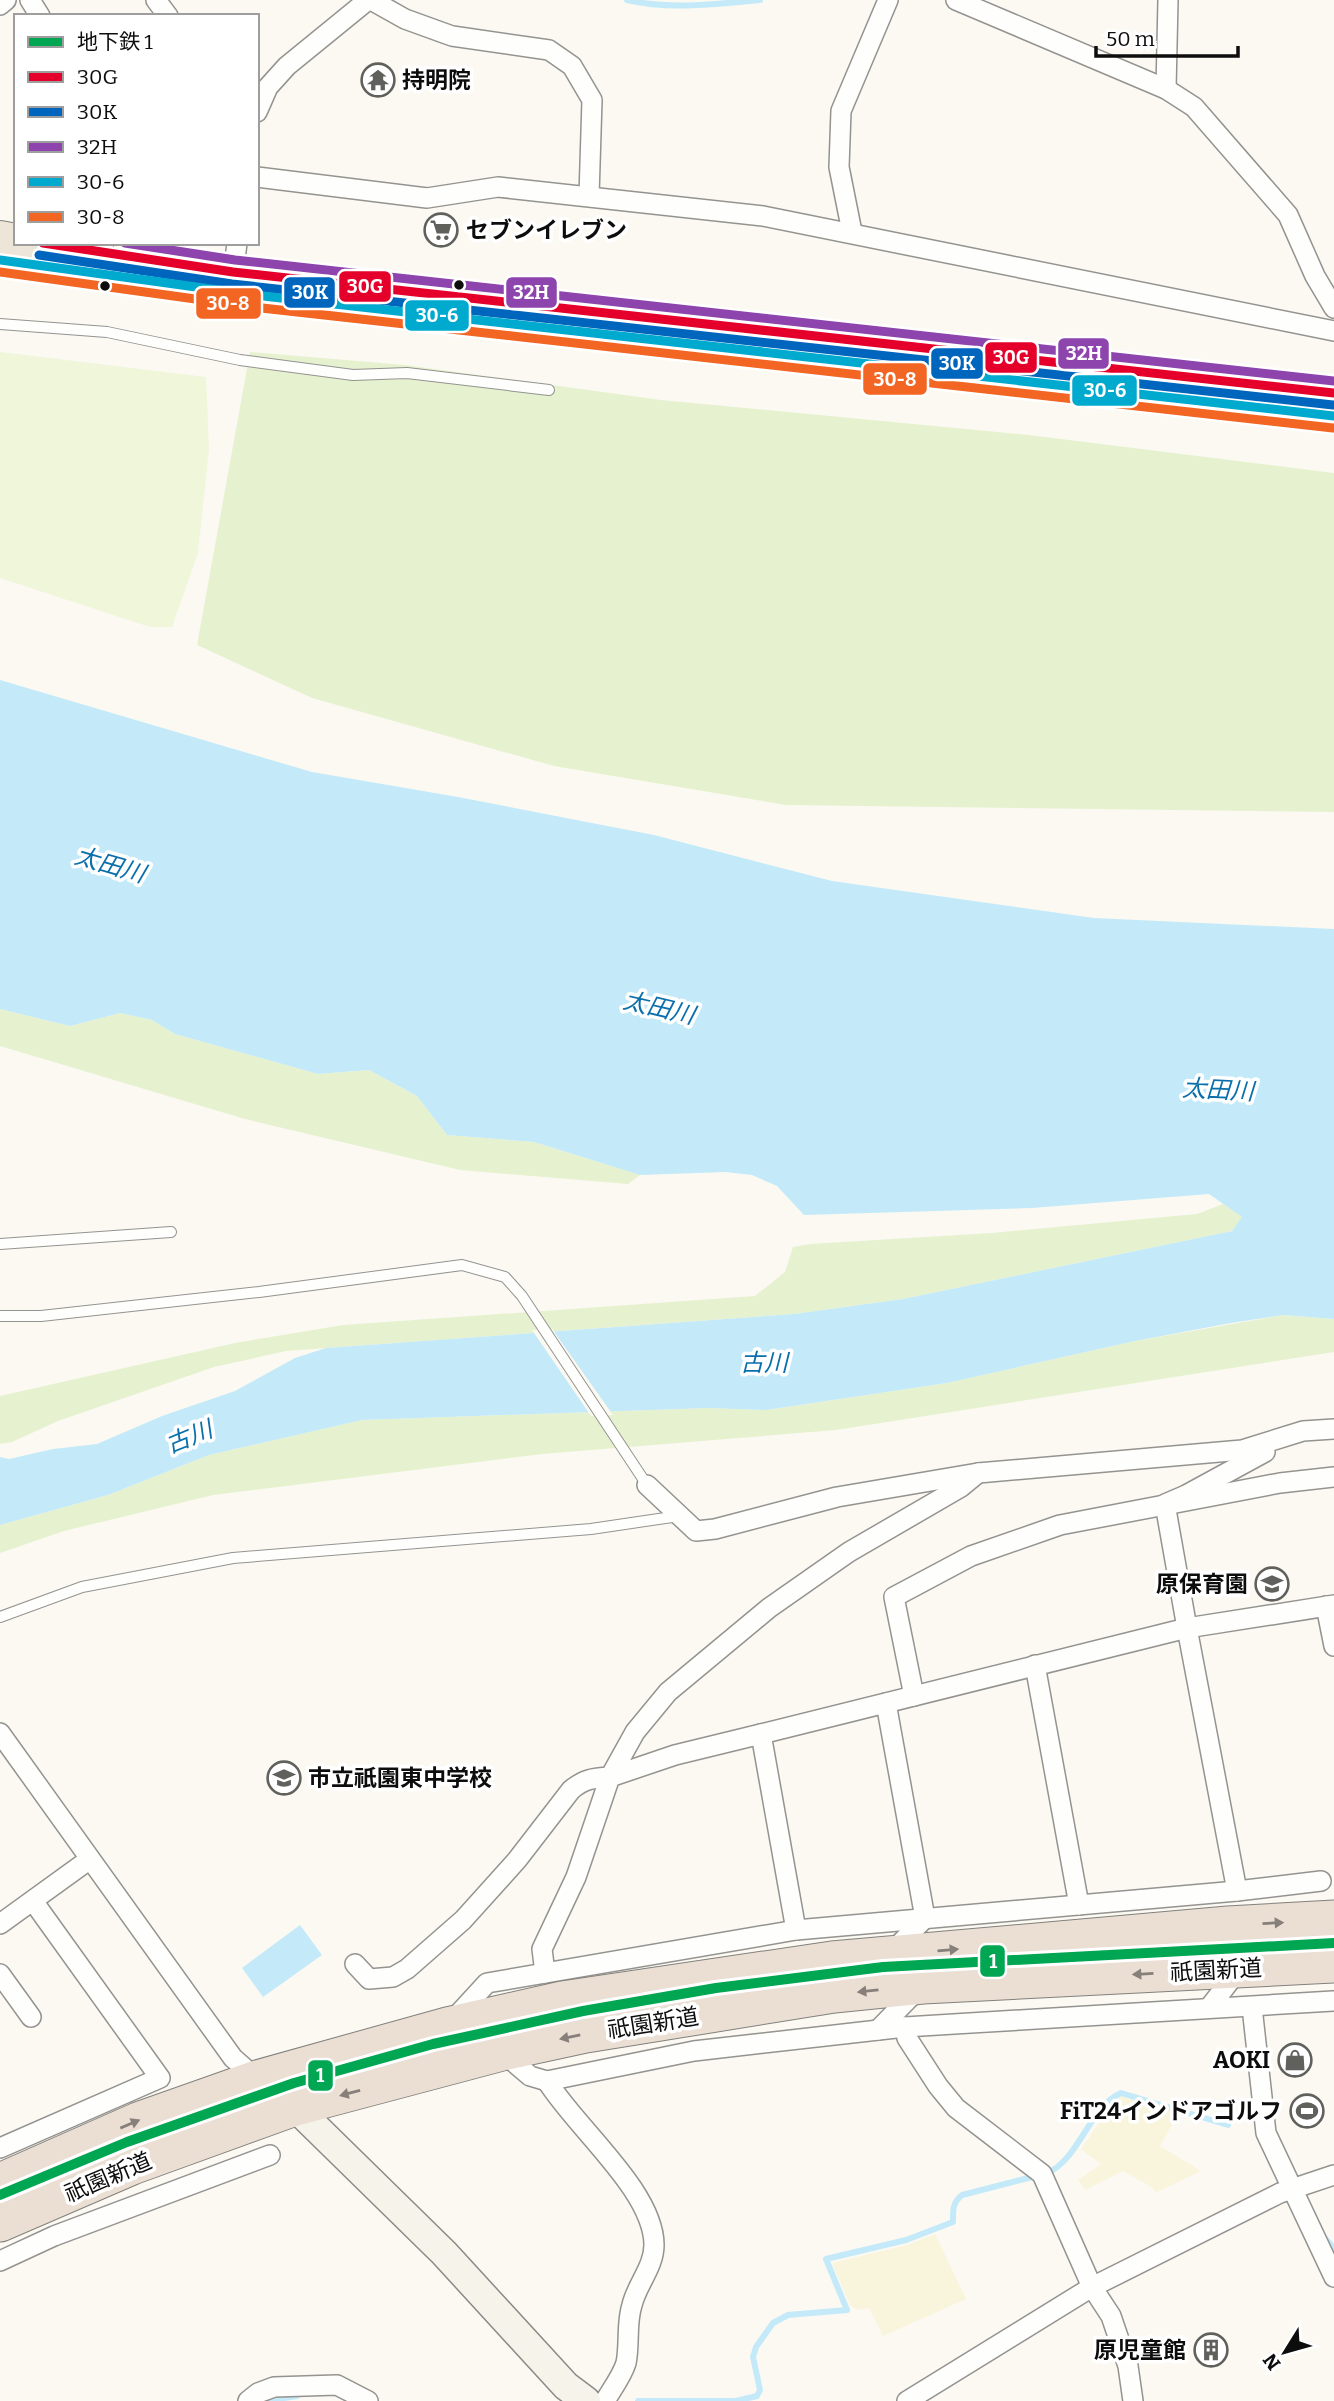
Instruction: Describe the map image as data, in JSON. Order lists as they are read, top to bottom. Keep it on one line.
{"streets":{"highway":["祇園新道"]},"water":["太田川","古川"],"places":{"temple":["持明院"],"supermarket":["セブンイレブン"],"school or university":["原保育園","市立祇園東中学校"],"shop":["AOKI"],"sports":["FiT24インドアゴルフ"],"building":["原児童館"]},"lines":["transit line 30G","transit line 32H","transit line 30K","transit line 30-6","transit line 30-8","metro line 1"],"legend":["地下鉄 1","30G","30K","32H","30-6","30-8"],"scale_bar":"50 m","north":"bottom left"}
